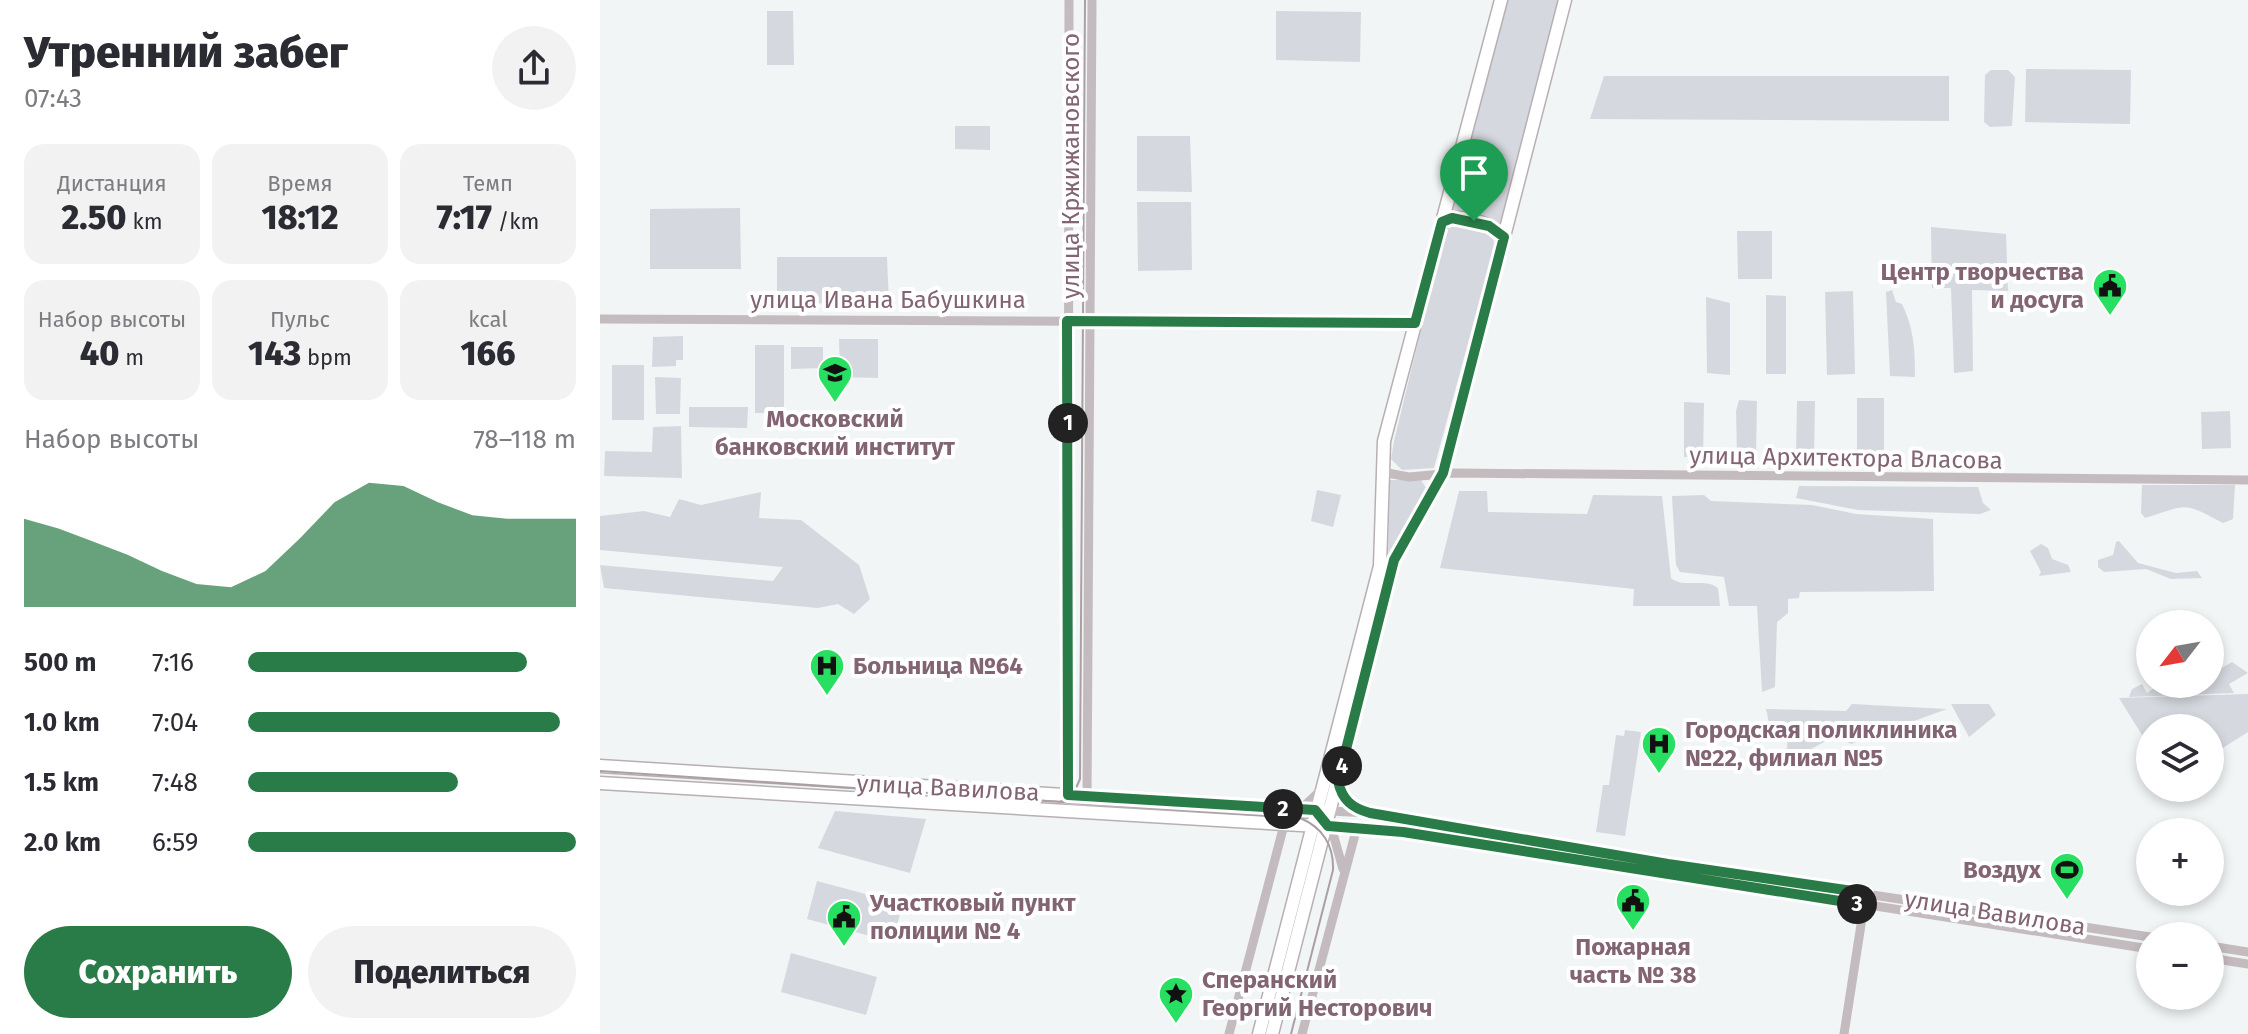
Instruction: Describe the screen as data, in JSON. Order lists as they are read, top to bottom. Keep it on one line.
{"streets":{"main road":["улица Вавилова"],"street":["улица Кржижановского","улица Ивана Бабушкина","улица Архитектора Власова"]},"crossings":[["улица Кржижановского","улица Ивана Бабушкина"],["улица Кржижановского","улица Вавилова"]],"places":{"public building":["Центр творчества и досуга","Пожарная часть № 38","Участковый пункт полиции № 4"],"school or university":["Московский банковский институт"],"hospital":["Больница №64","Городская поликлиника №22, филиал №5"],"sports":["Воздух"],"place":["Сперанский Георгий Несторович"]},"north":"bottom left","page":{"heading":["Утренний забег","07:43"],"stats":[["Дистанция","2.50 km"],["Время","18:12"],["Темп","7:17 /km"],["Набор высоты","40 m"],["Пульс","143 bpm"],["kcal","166"]],"pins":["1","4","2","3"],"chart":["Набор высоты","78–118 m"],"map_buttons":["+","−"],"list":[{"name":"500 m","note":"7:16"},{"name":"1.0 km","note":"7:04"},{"name":"1.5 km","note":"7:48"},{"name":"2.0 km","note":"6:59"}],"buttons":["Сохранить","Поделиться"]}}
